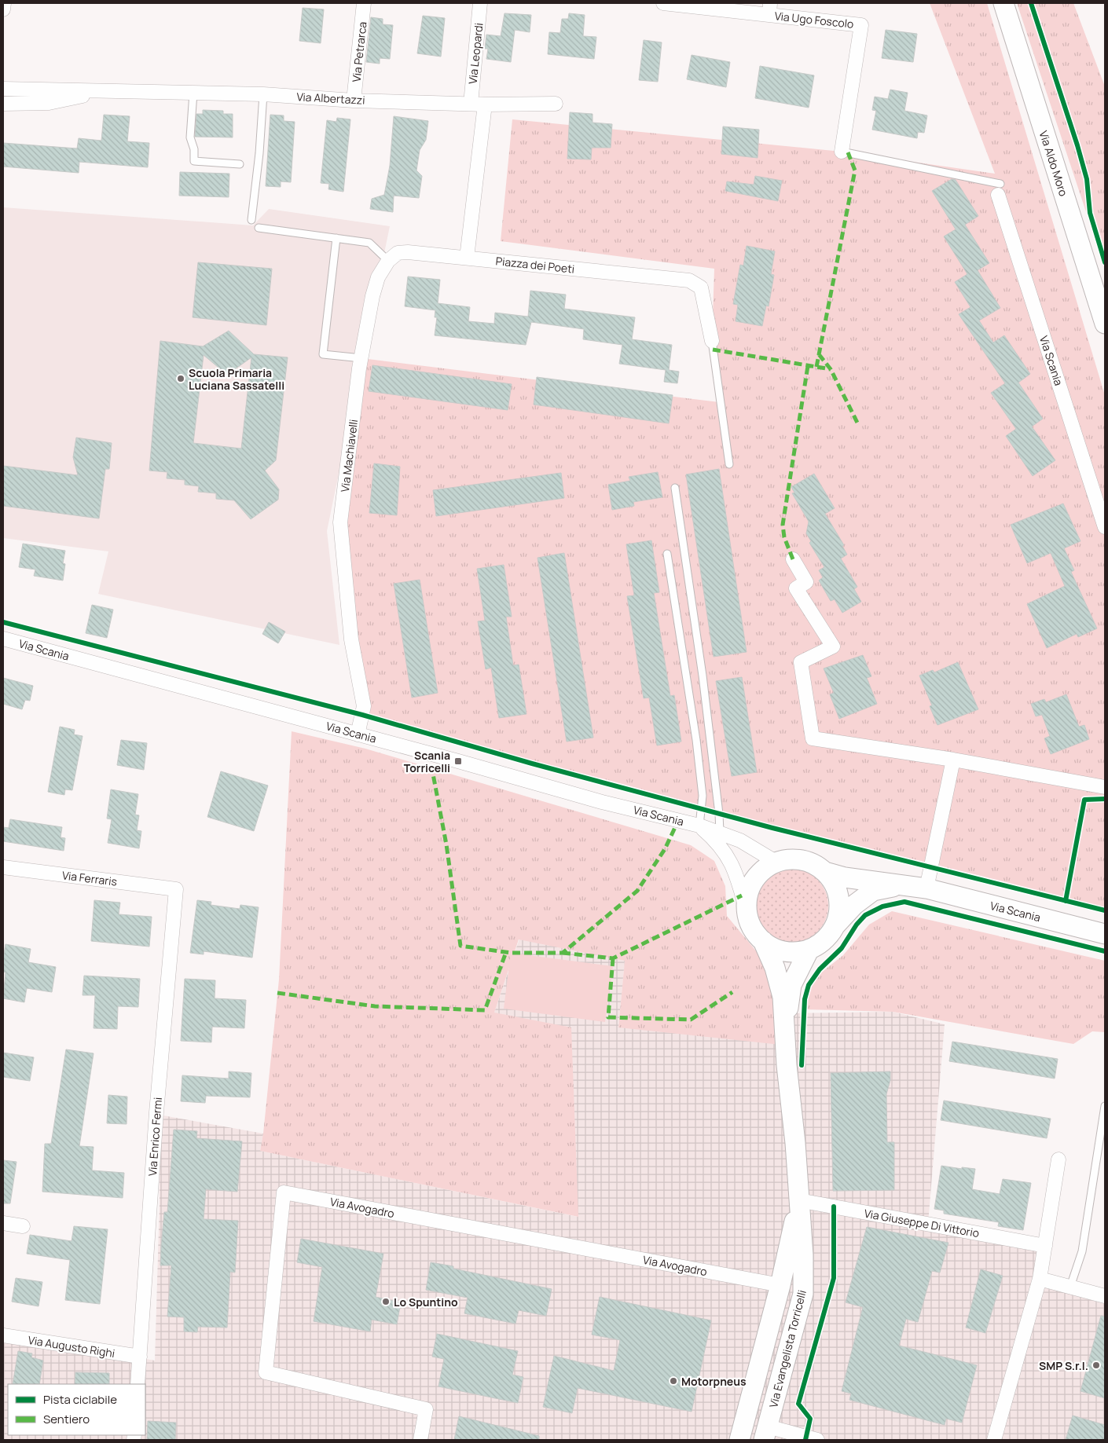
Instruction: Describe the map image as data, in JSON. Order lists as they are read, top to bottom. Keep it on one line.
{"streets":{"main road":["Via Aldo Moro","Via Scania","Via Evangelista Torricelli"],"street":["Via Ugo Foscolo","Via Petrarca","Via Leopardi","Via Albertazzi","Piazza dei Poeti","Via Machiavelli","Via Ferraris","Via Enrico Fermi","Via Avogadro","Via Giuseppe Di Vittorio","Via Augusto Righi"]},"crossings":[["Via Petrarca","Via Albertazzi"],["Via Leopardi","Via Albertazzi"],["Via Scania","Via Machiavelli"],["Via Scania","Via Evangelista Torricelli"],["Via Ferraris","Via Enrico Fermi"],["Via Enrico Fermi","Via Augusto Righi"],["Via Avogadro","Via Evangelista Torricelli"],["Via Giuseppe Di Vittorio","Via Evangelista Torricelli"]],"places":{"other":["Scuola Primaria Luciana Sassatelli","Lo Spuntino","SMP S.r.l.","Motorpneus"],"transit":["Scania Torricelli"]},"legend":["Pista ciclabile","Sentiero"]}
